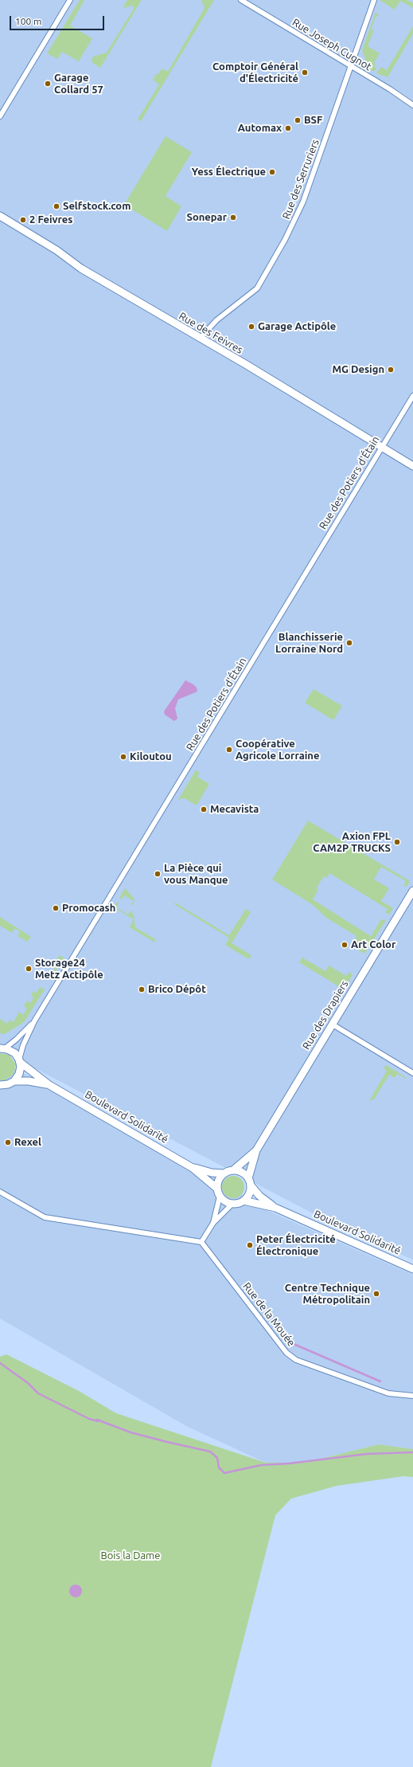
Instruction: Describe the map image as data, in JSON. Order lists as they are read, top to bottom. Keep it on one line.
{"streets":{"street":["Rue Joseph Cugnot","Rue des Serruriers","Rue des Feivres","Rue des Potiers d'Étain","Rue des Drapiers","Boulevard Solidarité","Rue de la Mouée"]},"crossings":[["Rue Joseph Cugnot","Rue des Serruriers"],["Rue des Serruriers","Rue des Feivres"],["Rue des Feivres","Rue des Potiers d'Étain"],["Rue des Potiers d'Étain","Boulevard Solidarité"],["Rue des Drapiers","Boulevard Solidarité"]],"parks":["Bois la Dame"],"places":["Comptoir Général d'Électricité","Garage Collard 57","BSF","Automax","Yess Électrique","Selfstock.com","Sonepar","2 Feivres","Garage Actipôle","MG Design","Blanchisserie Lorraine Nord","Coopérative Agricole Lorraine","Kiloutou","Mecavista","Axion FPL CAM2P TRUCKS","La Pièce qui vous Manque","Promocash","Art Color","Storage24 Metz Actipôle","Brico Dépôt","Rexel","Peter Électricité Électronique","Centre Technique Métropolitain"],"scale_bar":"100 m"}
